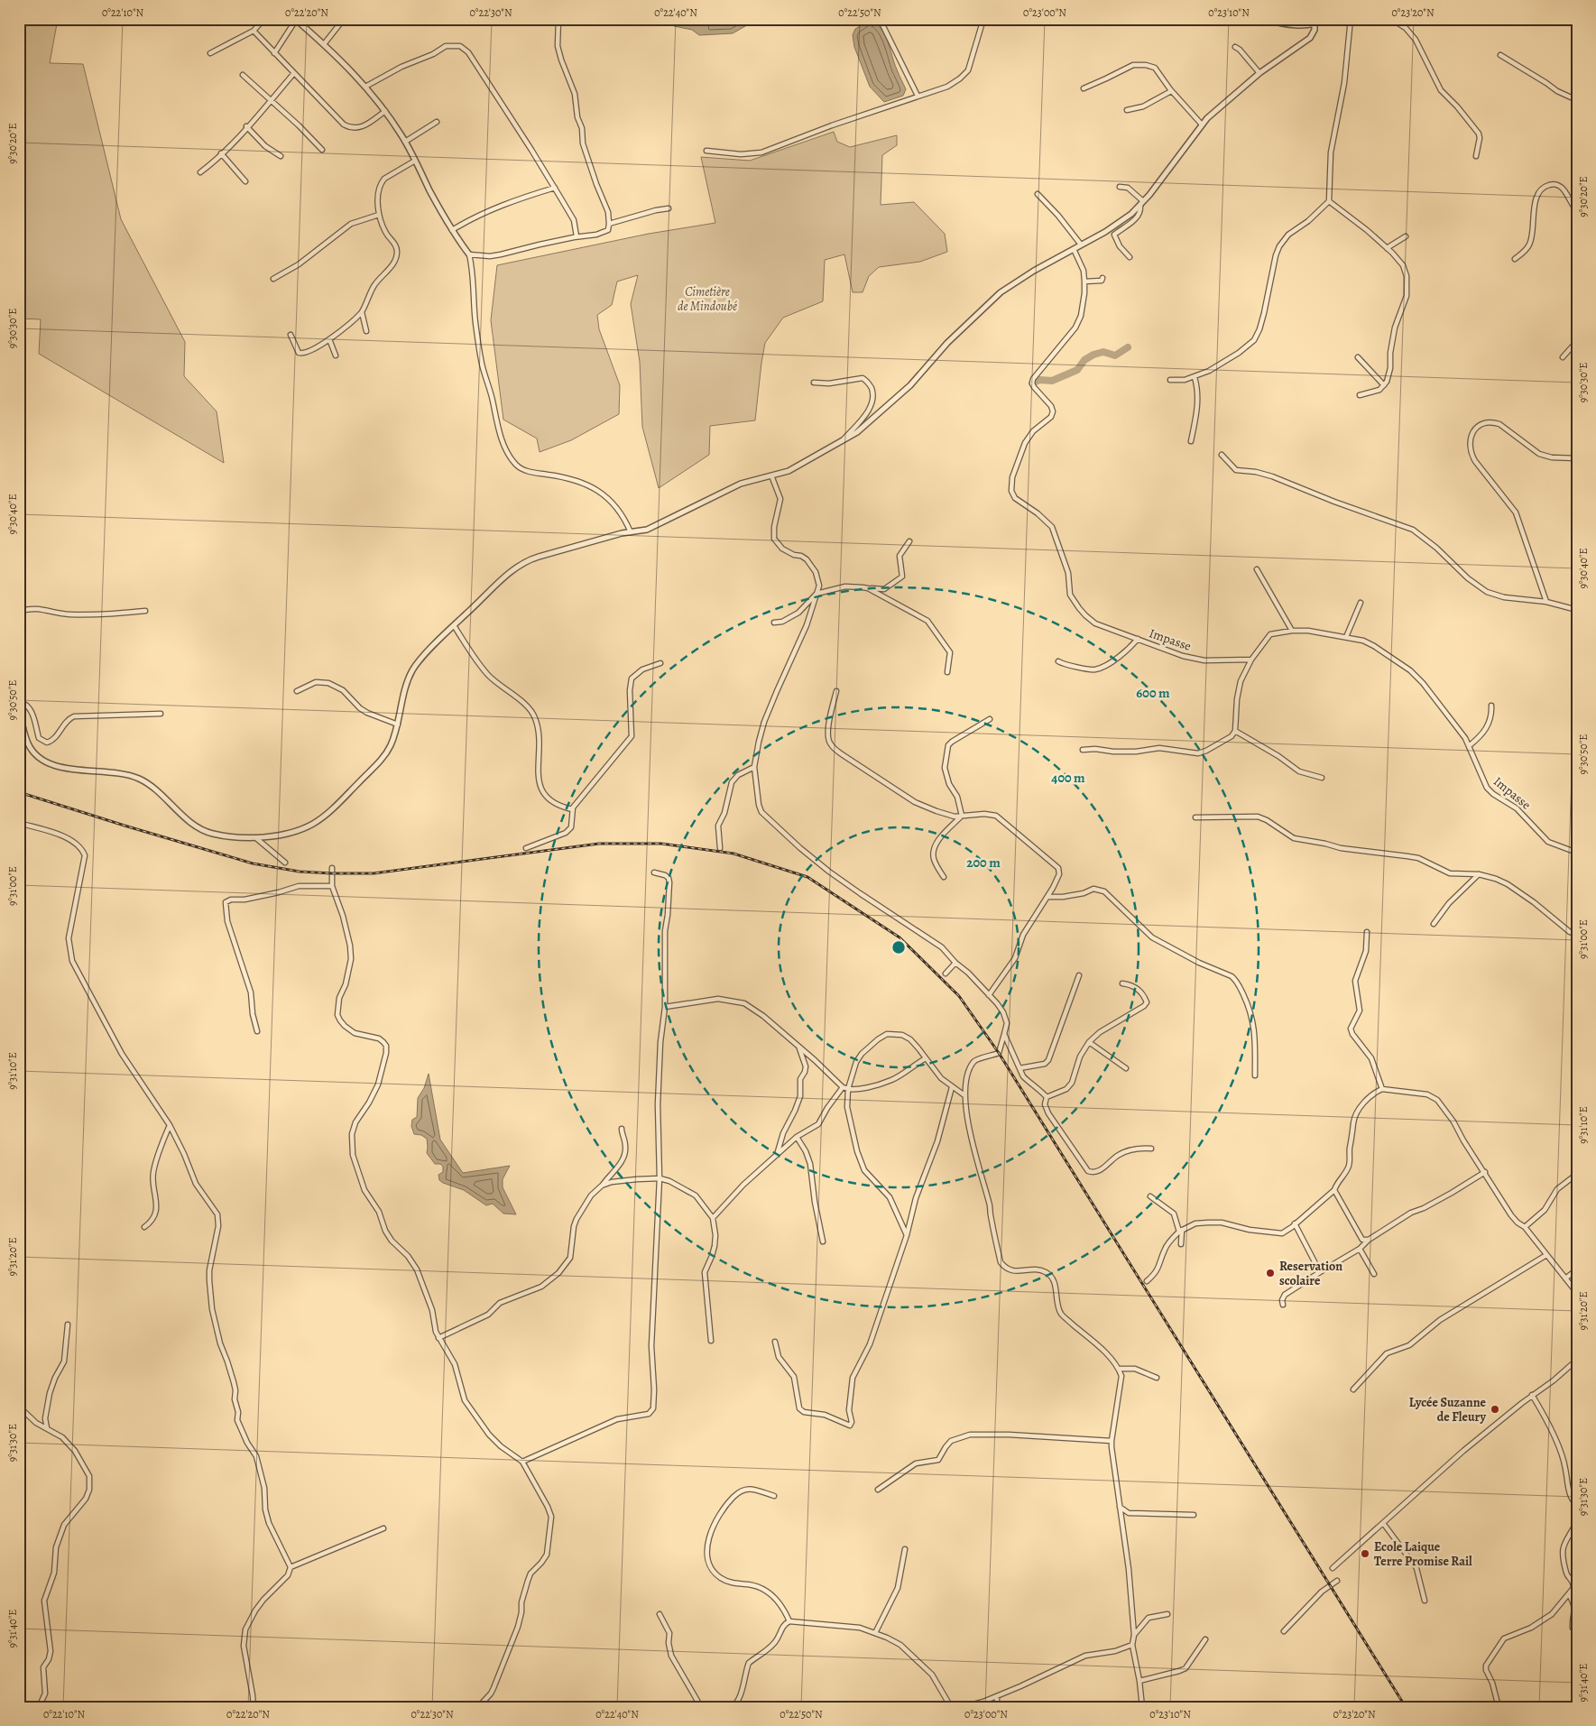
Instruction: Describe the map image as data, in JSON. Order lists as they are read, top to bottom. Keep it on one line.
{"streets":{"street":["Impasse"]},"parks":["Cimetière de Mindoubé"],"places":["Reservation scolaire","Lycée Suzanne de Fleury","Ecole Laique Terre Promise Rail"],"coordinates":["0°22'10\"N","0°22'20\"N","0°22'30\"N","0°22'40\"N","0°22'50\"N","0°23'00\"N","0°23'10\"N","0°23'20\"N","9°30'20\"E","9°30'30\"E","9°30'40\"E","9°30'50\"E","9°31'00\"E","9°31'10\"E","9°31'20\"E","9°31'30\"E","9°31'40\"E"],"rings":["600 m","400 m","200 m"]}
